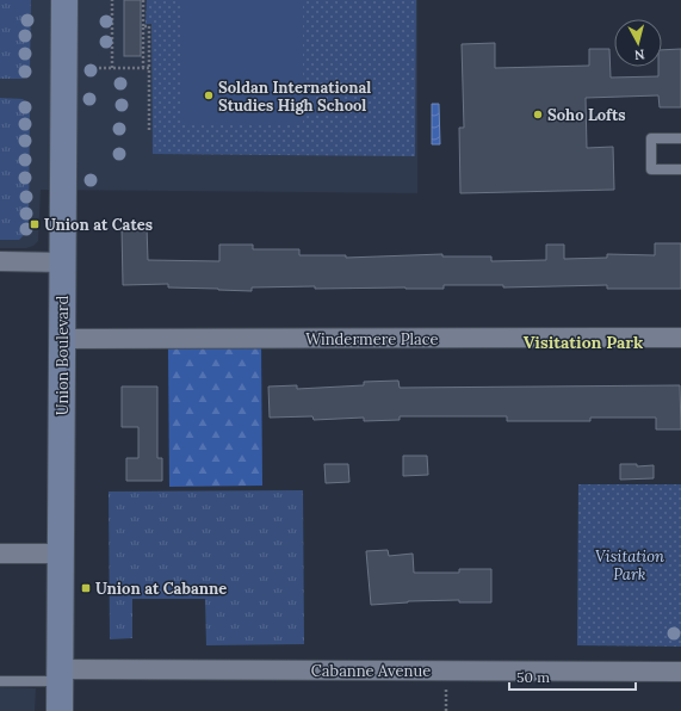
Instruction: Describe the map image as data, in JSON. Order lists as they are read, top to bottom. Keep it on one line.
{"streets":{"main road":["Union Boulevard"],"street":["Windermere Place","Cabanne Avenue"]},"crossings":[["Windermere Place","Union Boulevard"],["Union Boulevard","Cabanne Avenue"]],"districts":["Visitation Park"],"parks":["Visitation Park"],"places":{"other":["Soldan International Studies High School","Soho Lofts"],"transit":["Union at Cates","Union at Cabanne"]},"scale_bar":"50 m","north":"bottom"}
